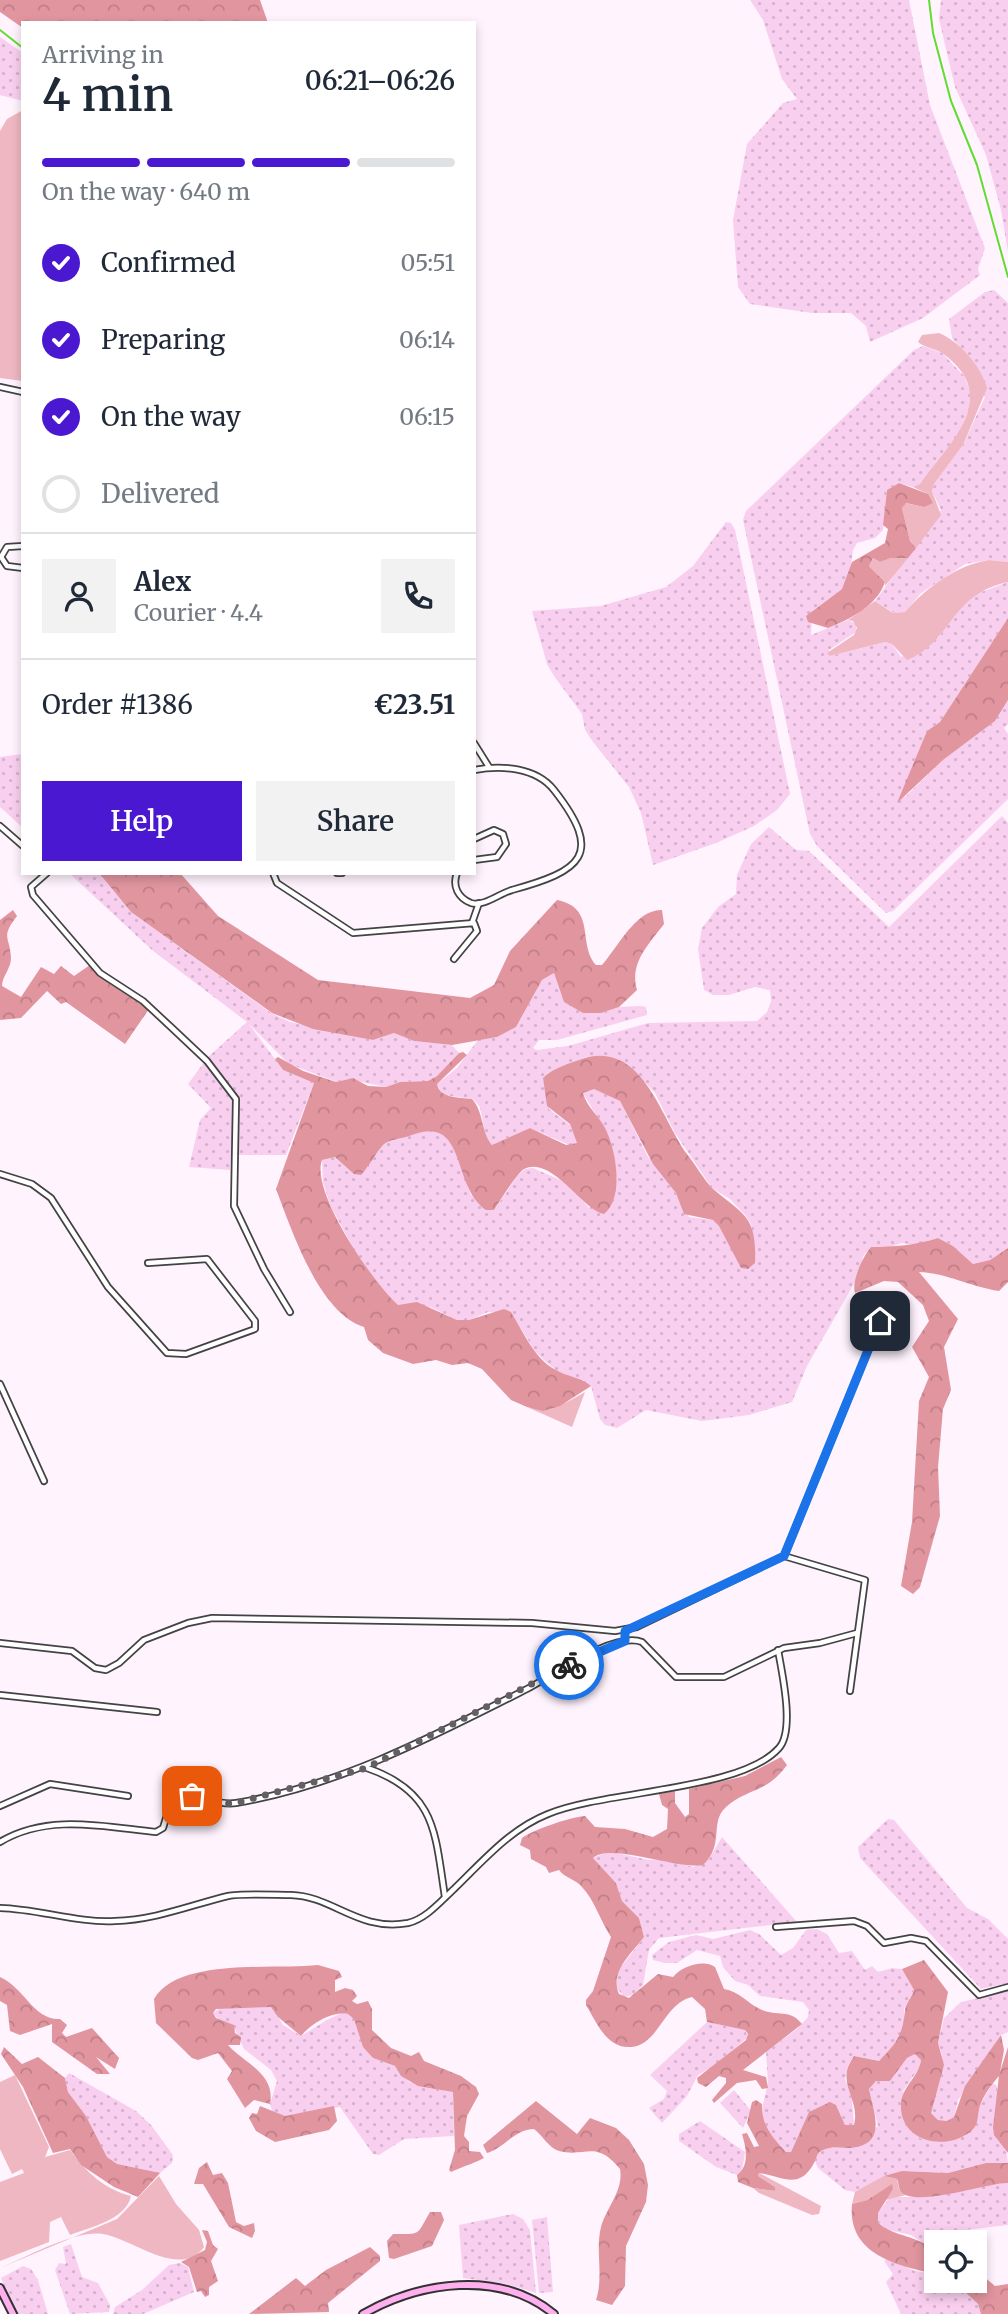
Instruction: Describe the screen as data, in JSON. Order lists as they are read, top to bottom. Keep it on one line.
{"page":{"heading":["4 min","Arriving in","06:21–06:26"],"panel":["Alex","Courier · 4.4","Order #1386","€23.51"],"bar":"On the way · 640 m","list":[["Confirmed","05:51"],["Preparing","06:14"],["On the way","06:15"],"Delivered"],"buttons":["Help","Share"]}}
